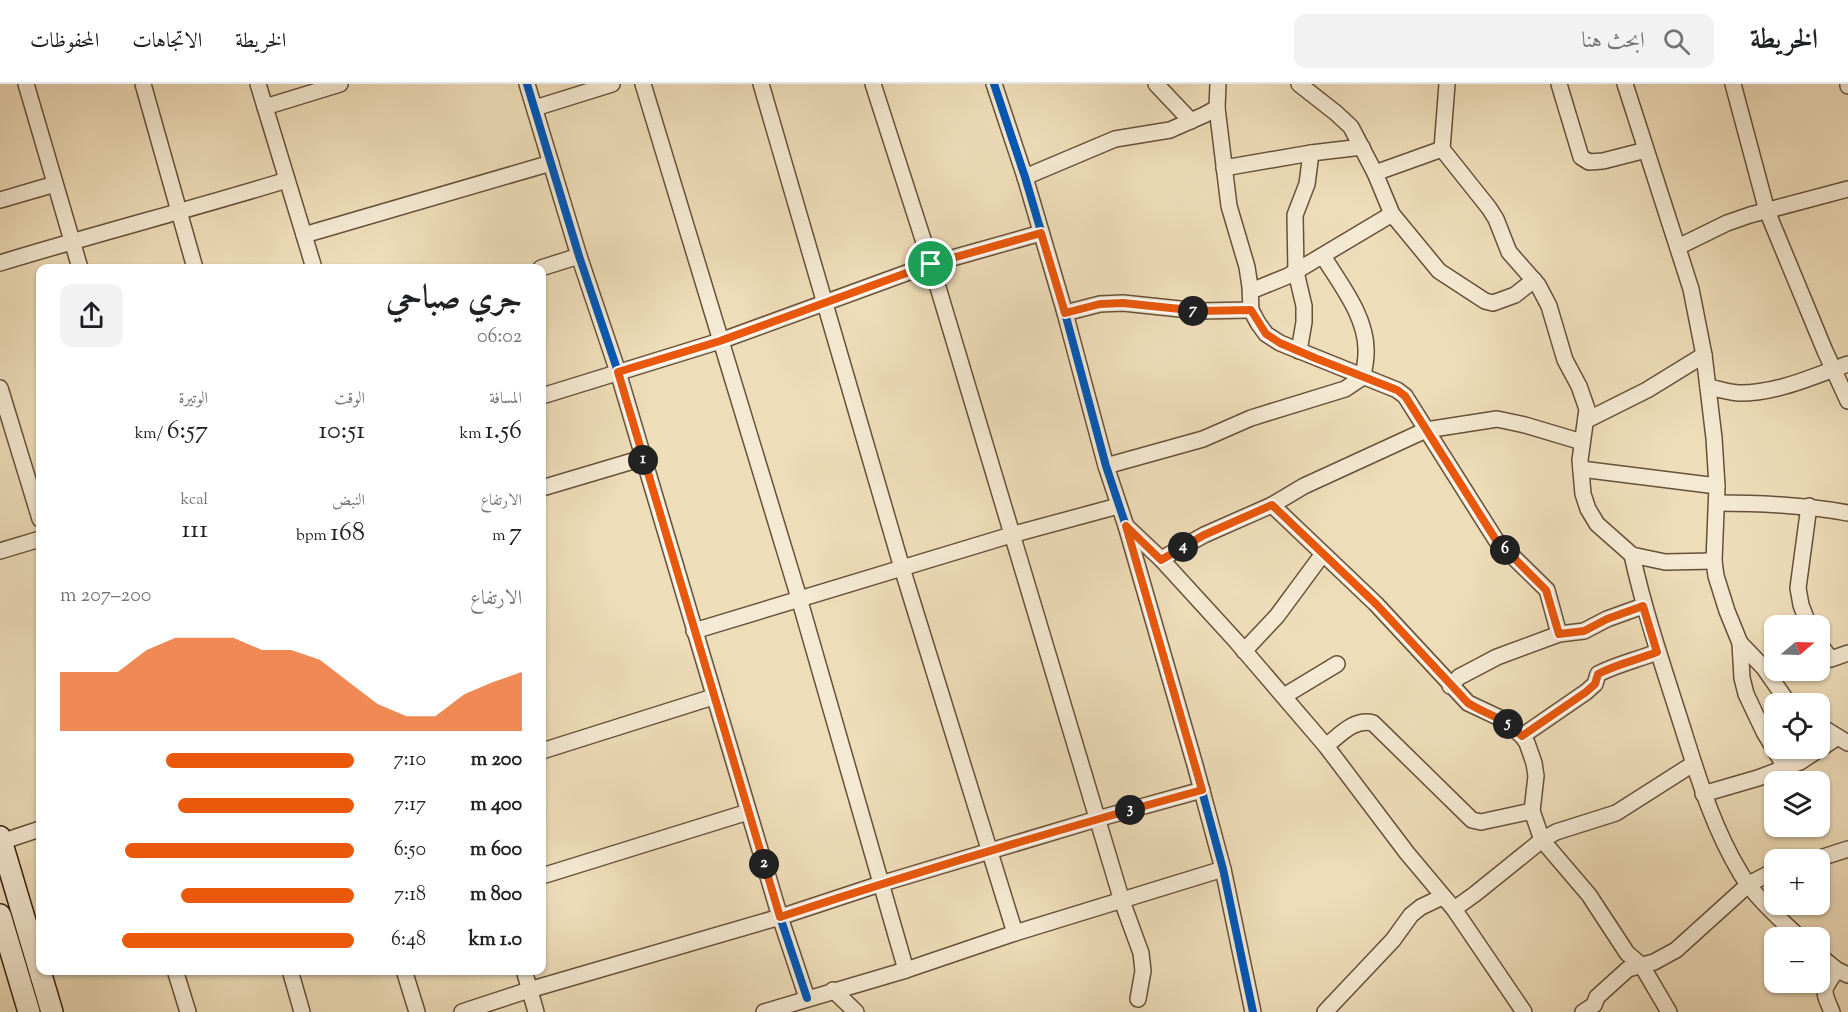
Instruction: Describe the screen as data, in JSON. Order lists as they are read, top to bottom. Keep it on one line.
{"north":"right","page":{"header":"الخريطة","search":"ابحث هنا","nav":["الخريطة","الاتجاهات","المحفوظات"],"heading":["جري صباحي","06:02"],"pins":["7","1","4","6","5","3","2"],"stats":[["المسافة","1.56 km"],["الوقت","10:51"],["الوتيرة","6:57 /km"],["الارتفاع","7 m"],["النبض","168 bpm"],["kcal","111"]],"chart":["الارتفاع","200–207 m"],"map_buttons":["+","−"],"list":[{"name":"200 m","note":"7:10"},{"name":"400 m","note":"7:17"},{"name":"600 m","note":"6:50"},{"name":"800 m","note":"7:18"},{"name":"1.0 km","note":"6:48"}]}}
